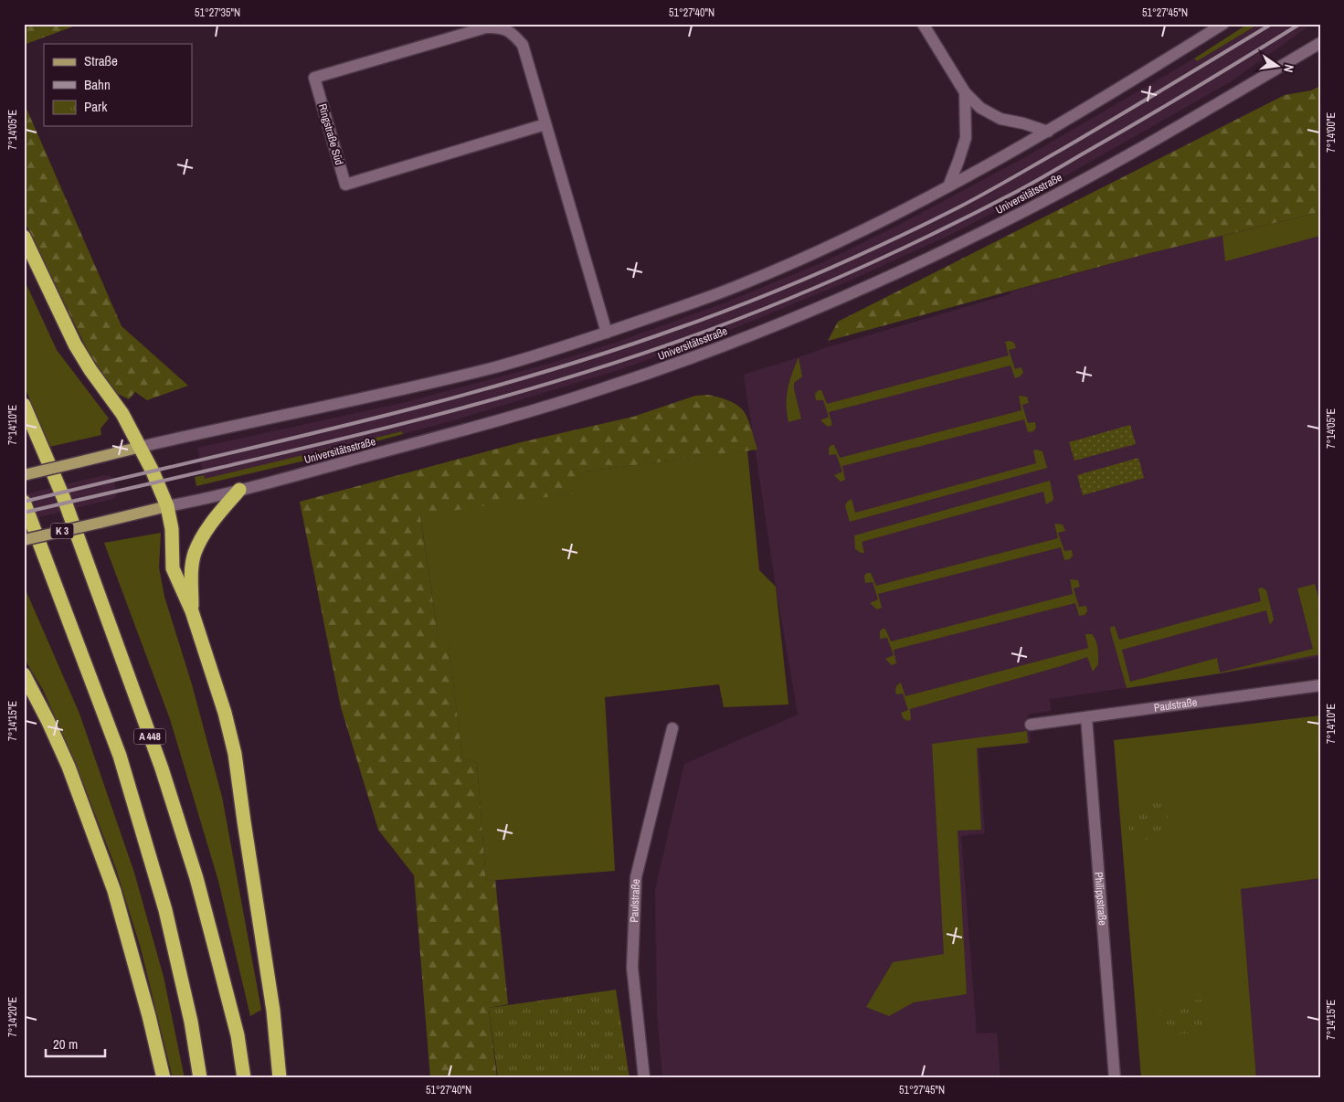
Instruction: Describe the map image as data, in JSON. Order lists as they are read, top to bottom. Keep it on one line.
{"streets":{"highway":["A 448"],"main road":["Ringstraße Süd","Universitätsstraße","K 3","Paulstraße","Philippstraße"]},"crossings":[["Paulstraße","Philippstraße"]],"legend":["Straße","Bahn","Park"],"scale_bar":"20 m","north":"right","coordinates":["51°27'35\"N","51°27'40\"N","51°27'45\"N","7°14'05\"E","7°14'00\"E","7°14'10\"E","7°14'15\"E","7°14'20\"E"]}
